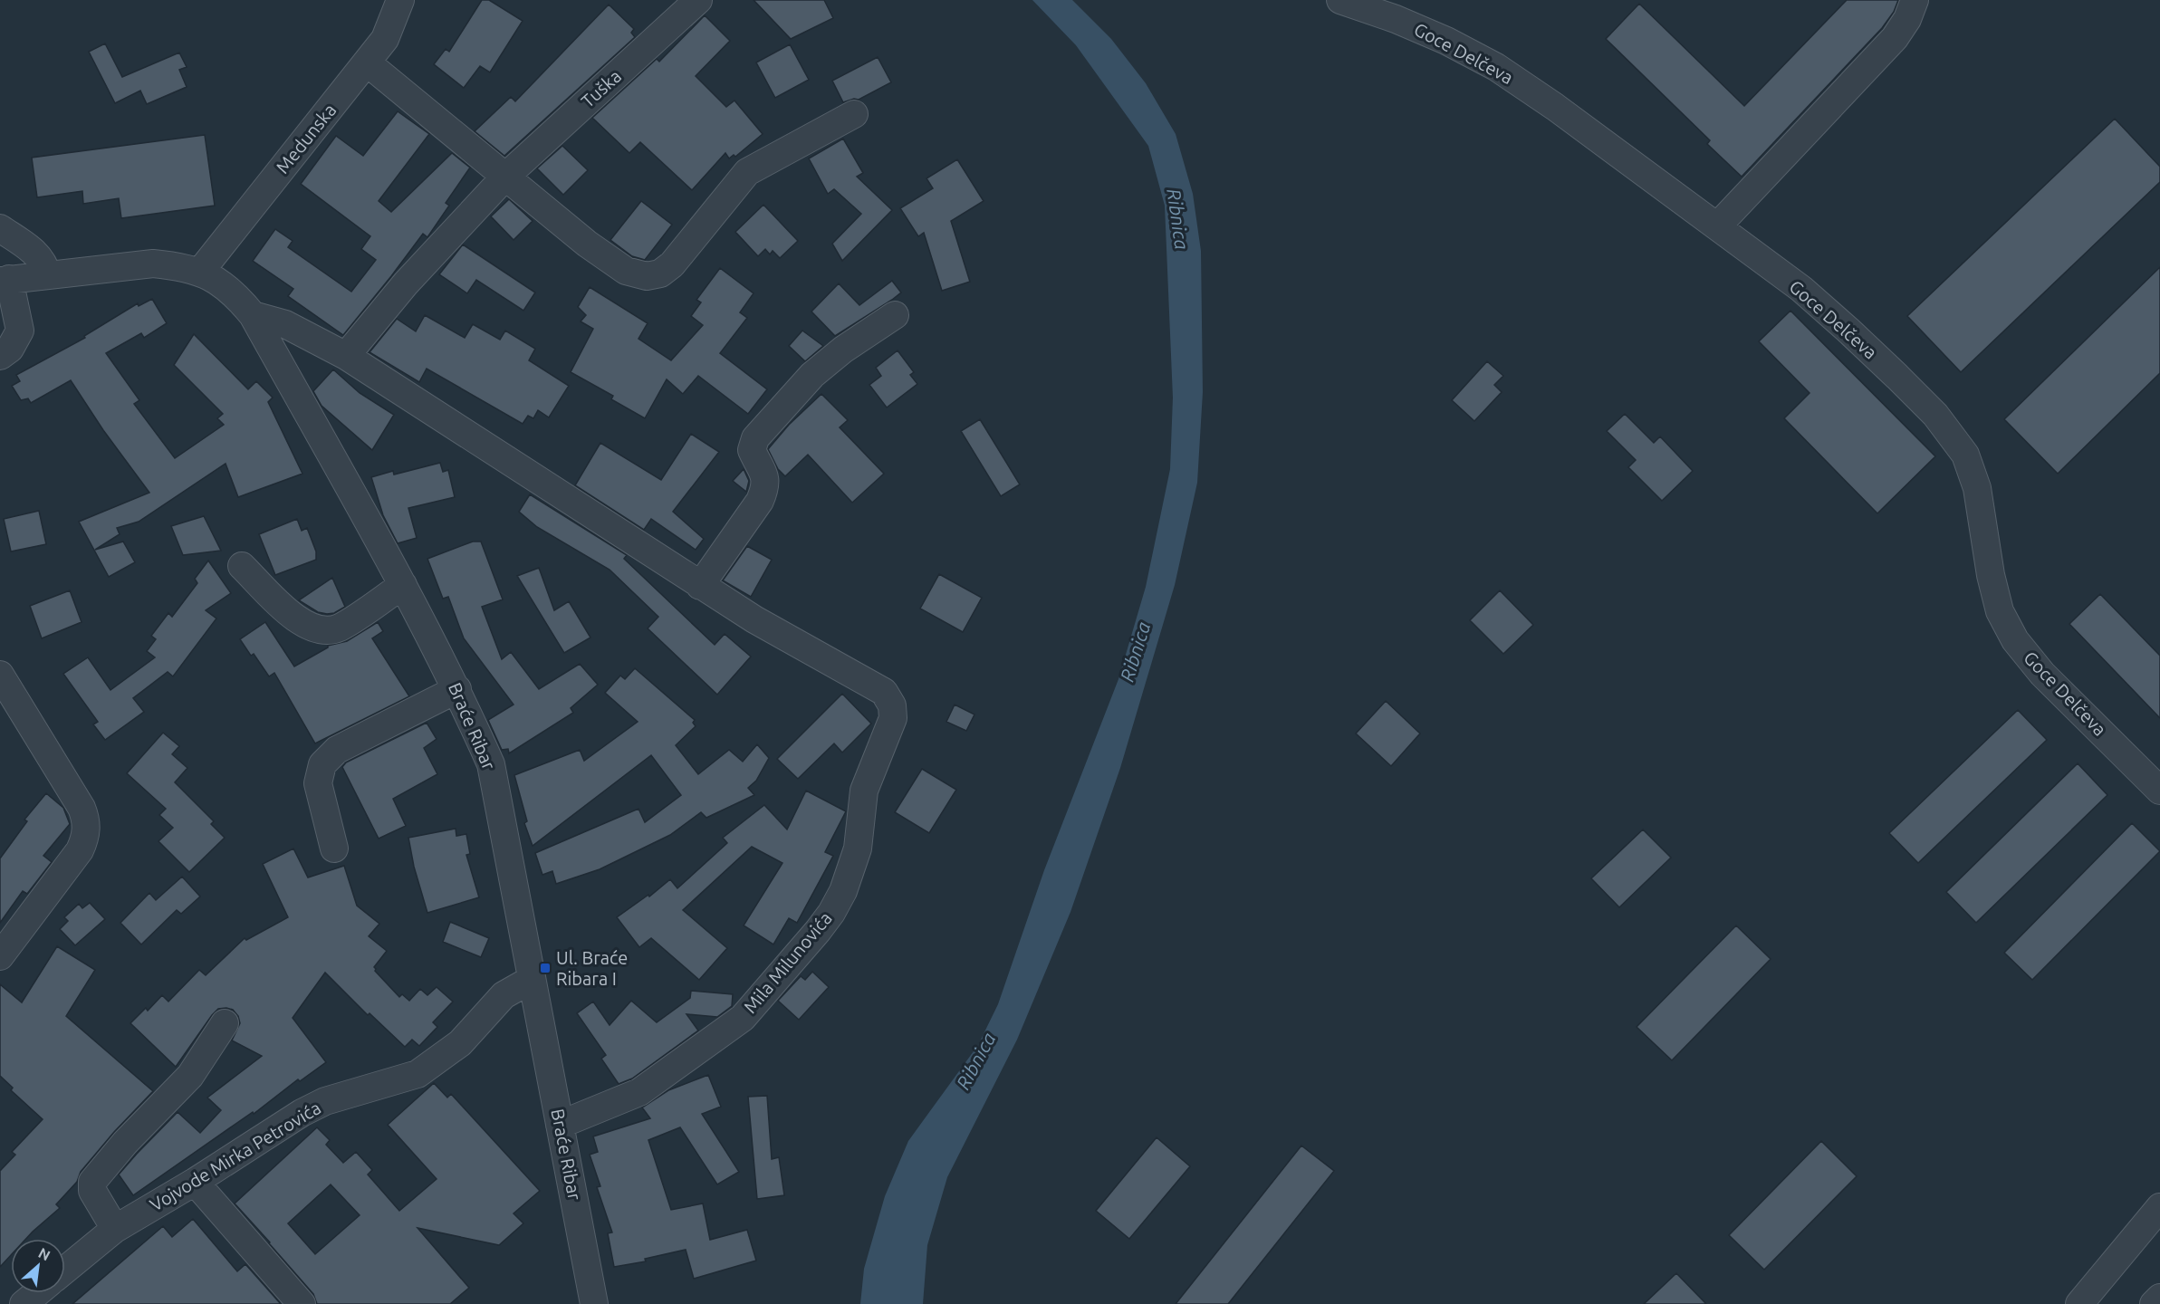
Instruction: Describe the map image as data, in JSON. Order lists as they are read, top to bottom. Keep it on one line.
{"streets":{"street":["Goce Delčeva","Tuška","Medunska","Braće Ribar","Mila Milunovića","Vojvode Mirka Petrovića"]},"crossings":[["Medunska","Braće Ribar"],["Braće Ribar","Mila Milunovića"],["Braće Ribar","Vojvode Mirka Petrovića"]],"water":["Ribnica"],"places":{"transit":["Ul. Braće Ribara I"]},"north":"top right"}
